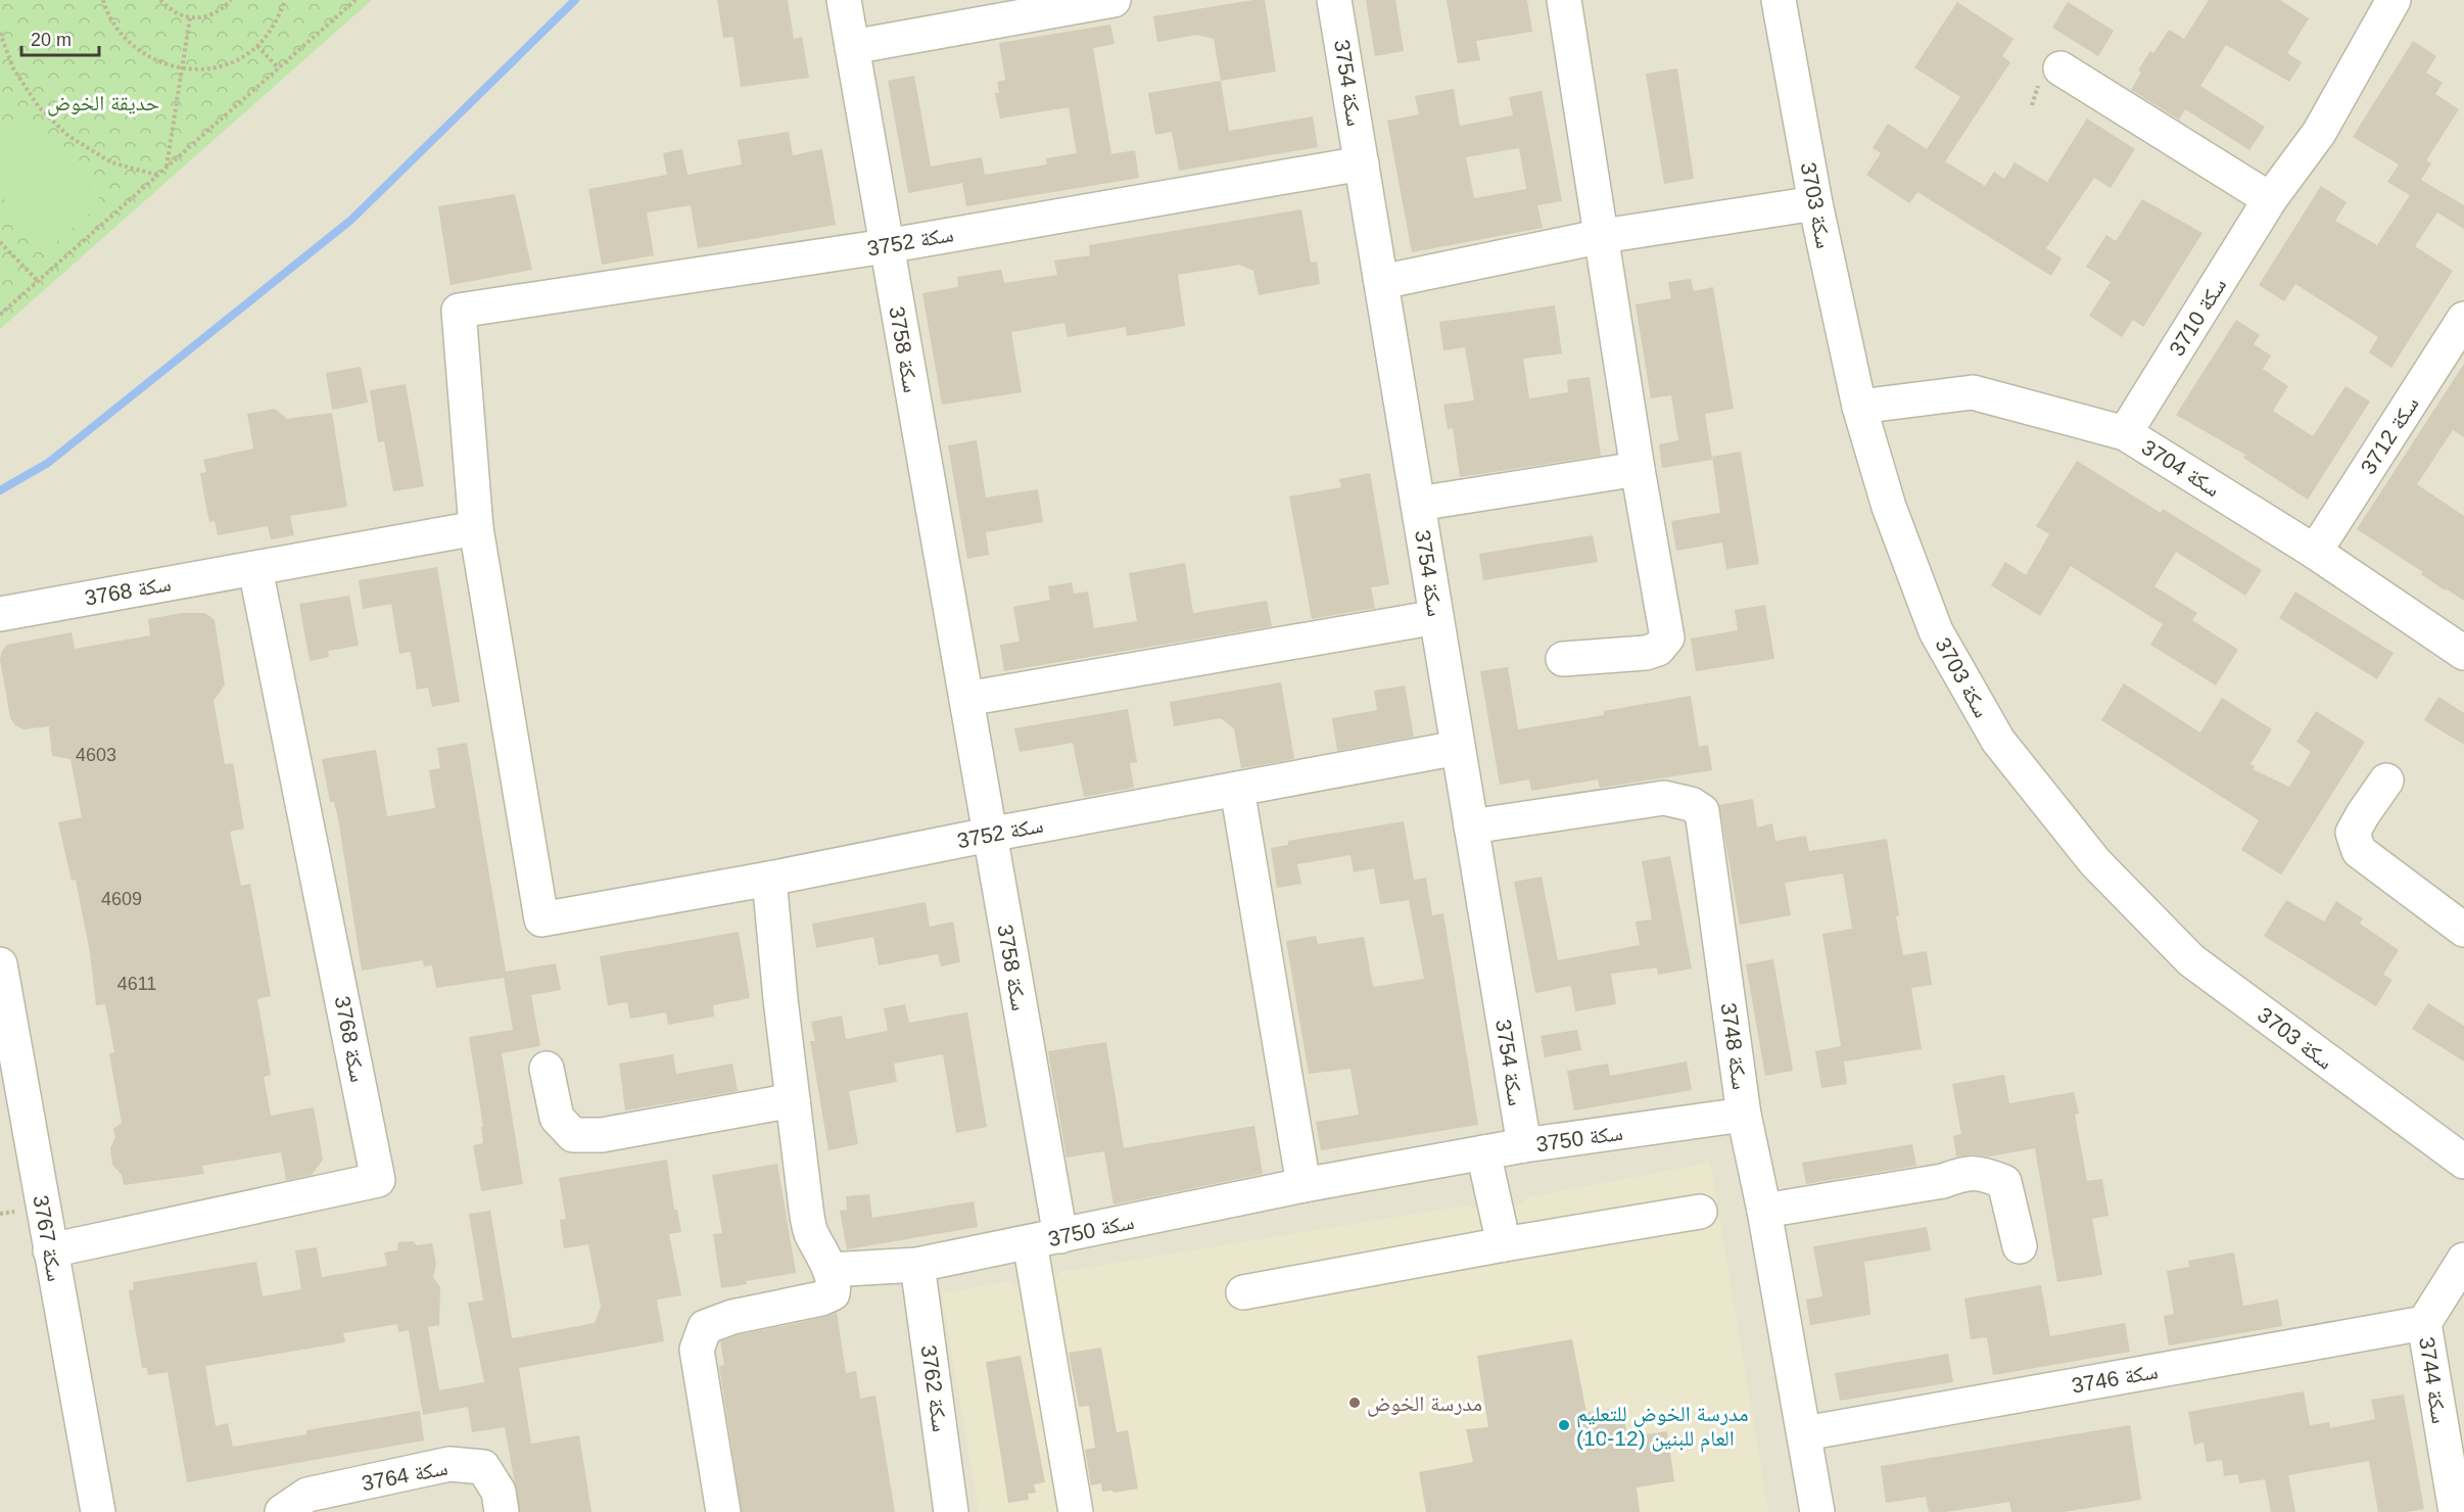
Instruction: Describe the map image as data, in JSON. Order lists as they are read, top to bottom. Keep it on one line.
{"streets":{"street":["سكة 3754","سكة 3703","سكة 3752","سكة 3710","سكة 3758","سكة 3712","سكة 3704","سكة 3768","سكة 3748","سكة 3750","سكة 3767","سكة 3746","سكة 3744","سكة 3762","سكة 3764"]},"crossings":[["سكة 3754","سكة 3752"],["سكة 3754","سكة 3748"],["سكة 3754","سكة 3750"],["سكة 3703","سكة 3704"],["سكة 3752","سكة 3758"],["سكة 3752","سكة 3768"],["سكة 3710","سكة 3704"],["سكة 3758","سكة 3750"],["سكة 3712","سكة 3704"],["سكة 3768","سكة 3767"],["سكة 3748","سكة 3750"],["سكة 3748","سكة 3746"],["سكة 3750","سكة 3762"],["سكة 3746","سكة 3744"]],"parks":["حديقة الخوض"],"places":["مدرسة الخوض","مدرسة الخوض للتعليم العام للبنين (12-10)"],"house_numbers":["4603","4609","4611"],"scale_bar":"20 m"}
